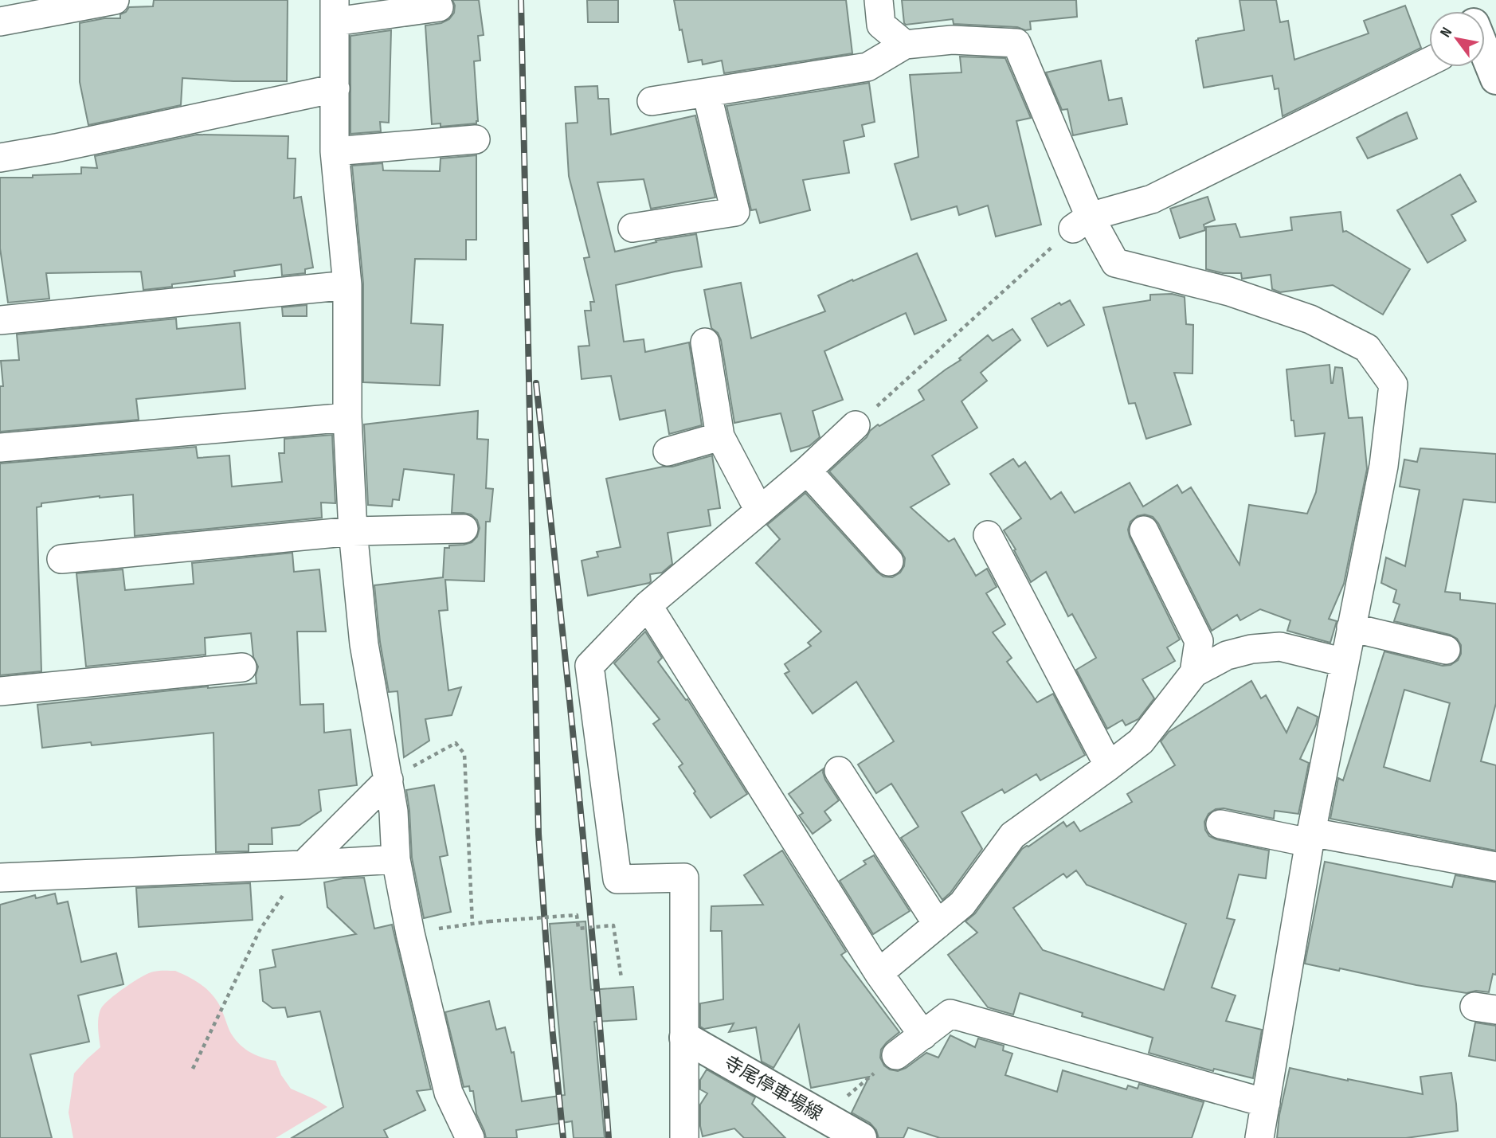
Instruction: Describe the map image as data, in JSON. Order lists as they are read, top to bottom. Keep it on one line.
{"streets":{"main road":["寺尾停車場線"]},"north":"top left"}
